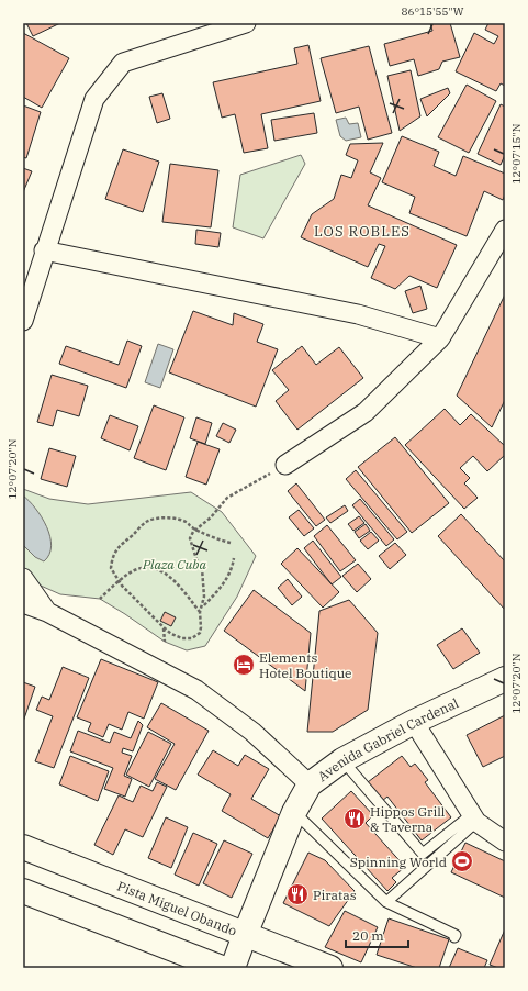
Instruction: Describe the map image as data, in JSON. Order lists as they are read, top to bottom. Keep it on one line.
{"streets":{"main road":["Avenida Gabriel Cardenal","Pista Miguel Obando"]},"crossings":[["Avenida Gabriel Cardenal","Pista Miguel Obando"]],"districts":["LOS ROBLES"],"parks":["Plaza Cuba"],"places":{"hotel":["Elements Hotel Boutique"],"restaurant":["Hippos Grill & Taverna","Piratas"],"sports":["Spinning World"]},"scale_bar":"20 m","coordinates":["86°15'55\"W","12°07'15\"N","12°07'20\"N"]}
